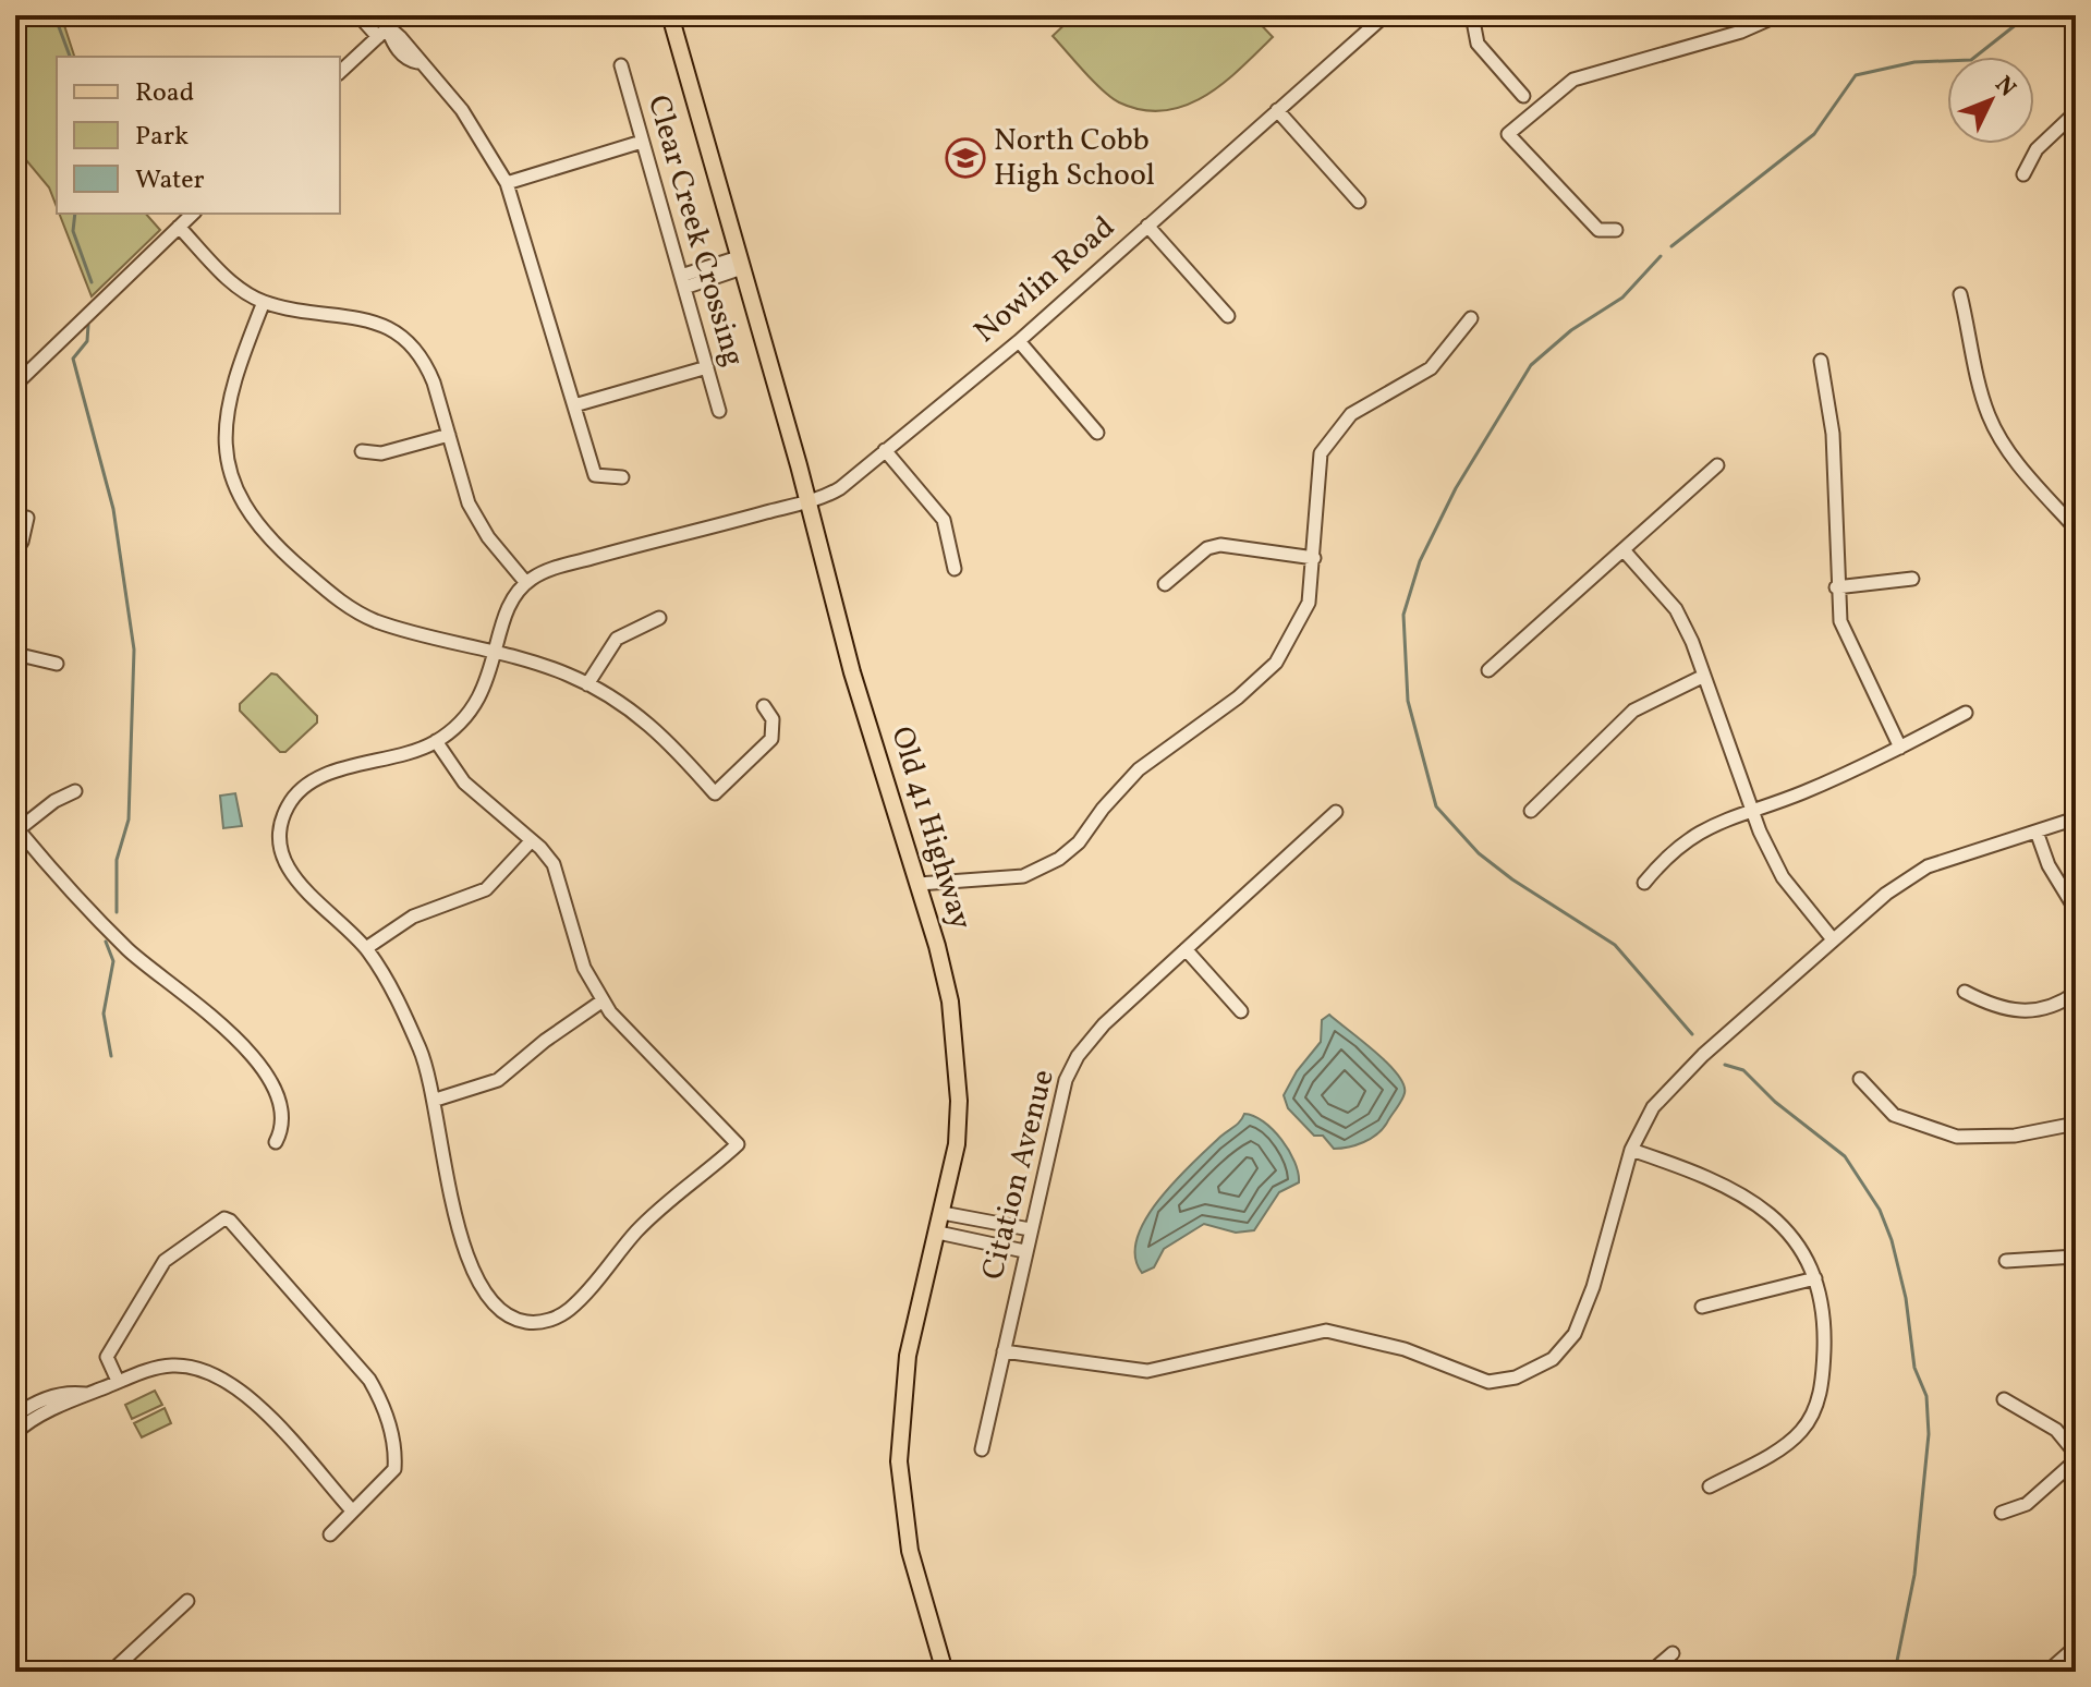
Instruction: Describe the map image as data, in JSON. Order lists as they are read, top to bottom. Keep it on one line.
{"streets":{"main road":["Old 41 Highway"],"street":["Clear Creek Crossing","Nowlin Road","Citation Avenue"]},"crossings":[["Nowlin Road","Old 41 Highway"]],"places":{"school or university":["North Cobb High School"]},"legend":["Road","Park","Water"],"north":"top right"}
